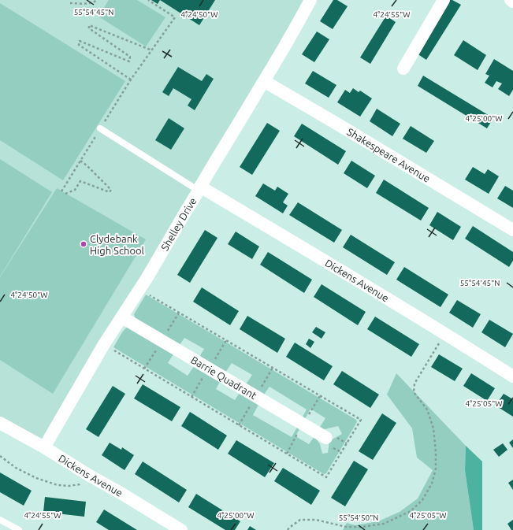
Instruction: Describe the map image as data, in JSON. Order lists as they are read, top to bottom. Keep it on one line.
{"streets":{"street":["Shakespeare Avenue","Shelley Drive","Dickens Avenue","Barrie Quadrant"]},"crossings":[["Shakespeare Avenue","Shelley Drive"],["Shelley Drive","Dickens Avenue"],["Shelley Drive","Barrie Quadrant"]],"places":["Clydebank High School"],"coordinates":["55°54'45\"N","4°24'50\"W","4°24'55\"W","4°25'00\"W","4°25'05\"W","55°54'50\"N"]}
